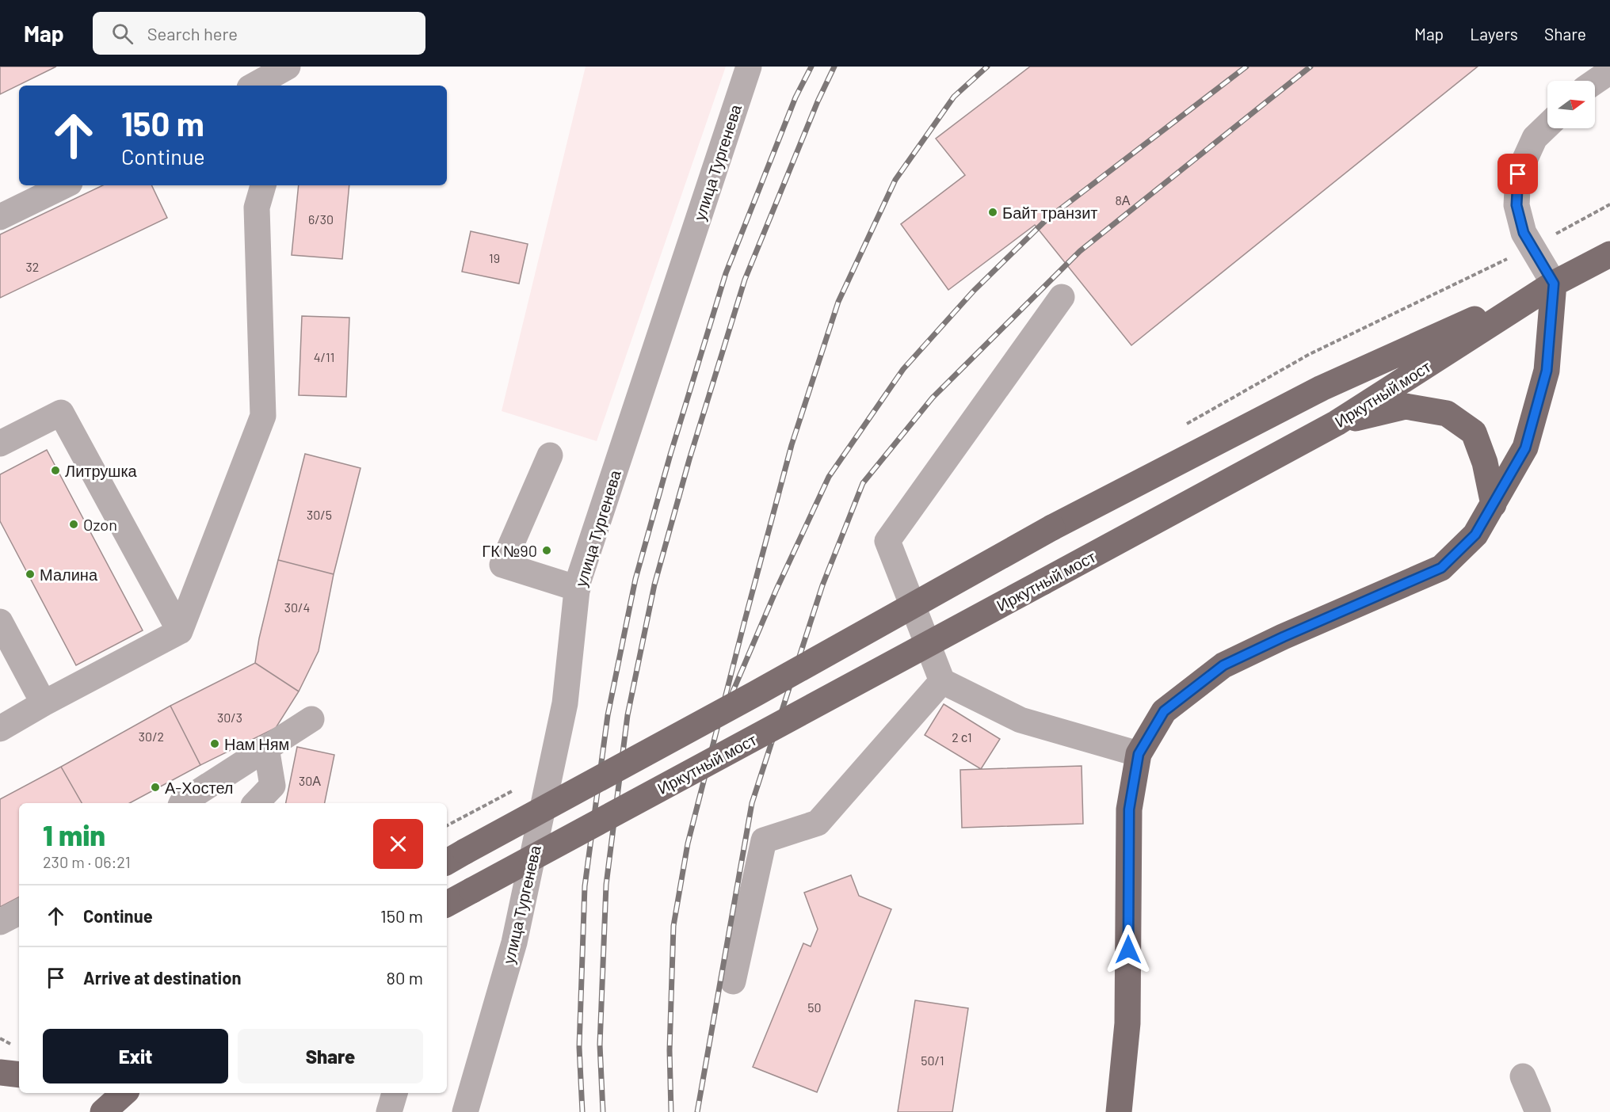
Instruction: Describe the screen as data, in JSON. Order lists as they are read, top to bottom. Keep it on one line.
{"streets":{"main road":["Иркутный мост"],"street":["улица Тургенева"]},"places":["Байт транзит","Литрушка","Ozon","ГК №90","Малина","Нам Ням","А-Хостел"],"house_numbers":["8А","6/30","19","32","4/11","30/5","30/4","30/3","30/2","2 с1","30А","50","50/1"],"north":"right","page":{"header":"Map","search":"Search here","nav":["Map","Layers","Share"],"turn":["150 m","Continue"],"heading":["1 min","230 m · 06:21"],"list":[{"name":"Continue","value":"150 m"},{"name":"Arrive at destination","value":"80 m"}],"buttons":["Exit","Share"]}}
